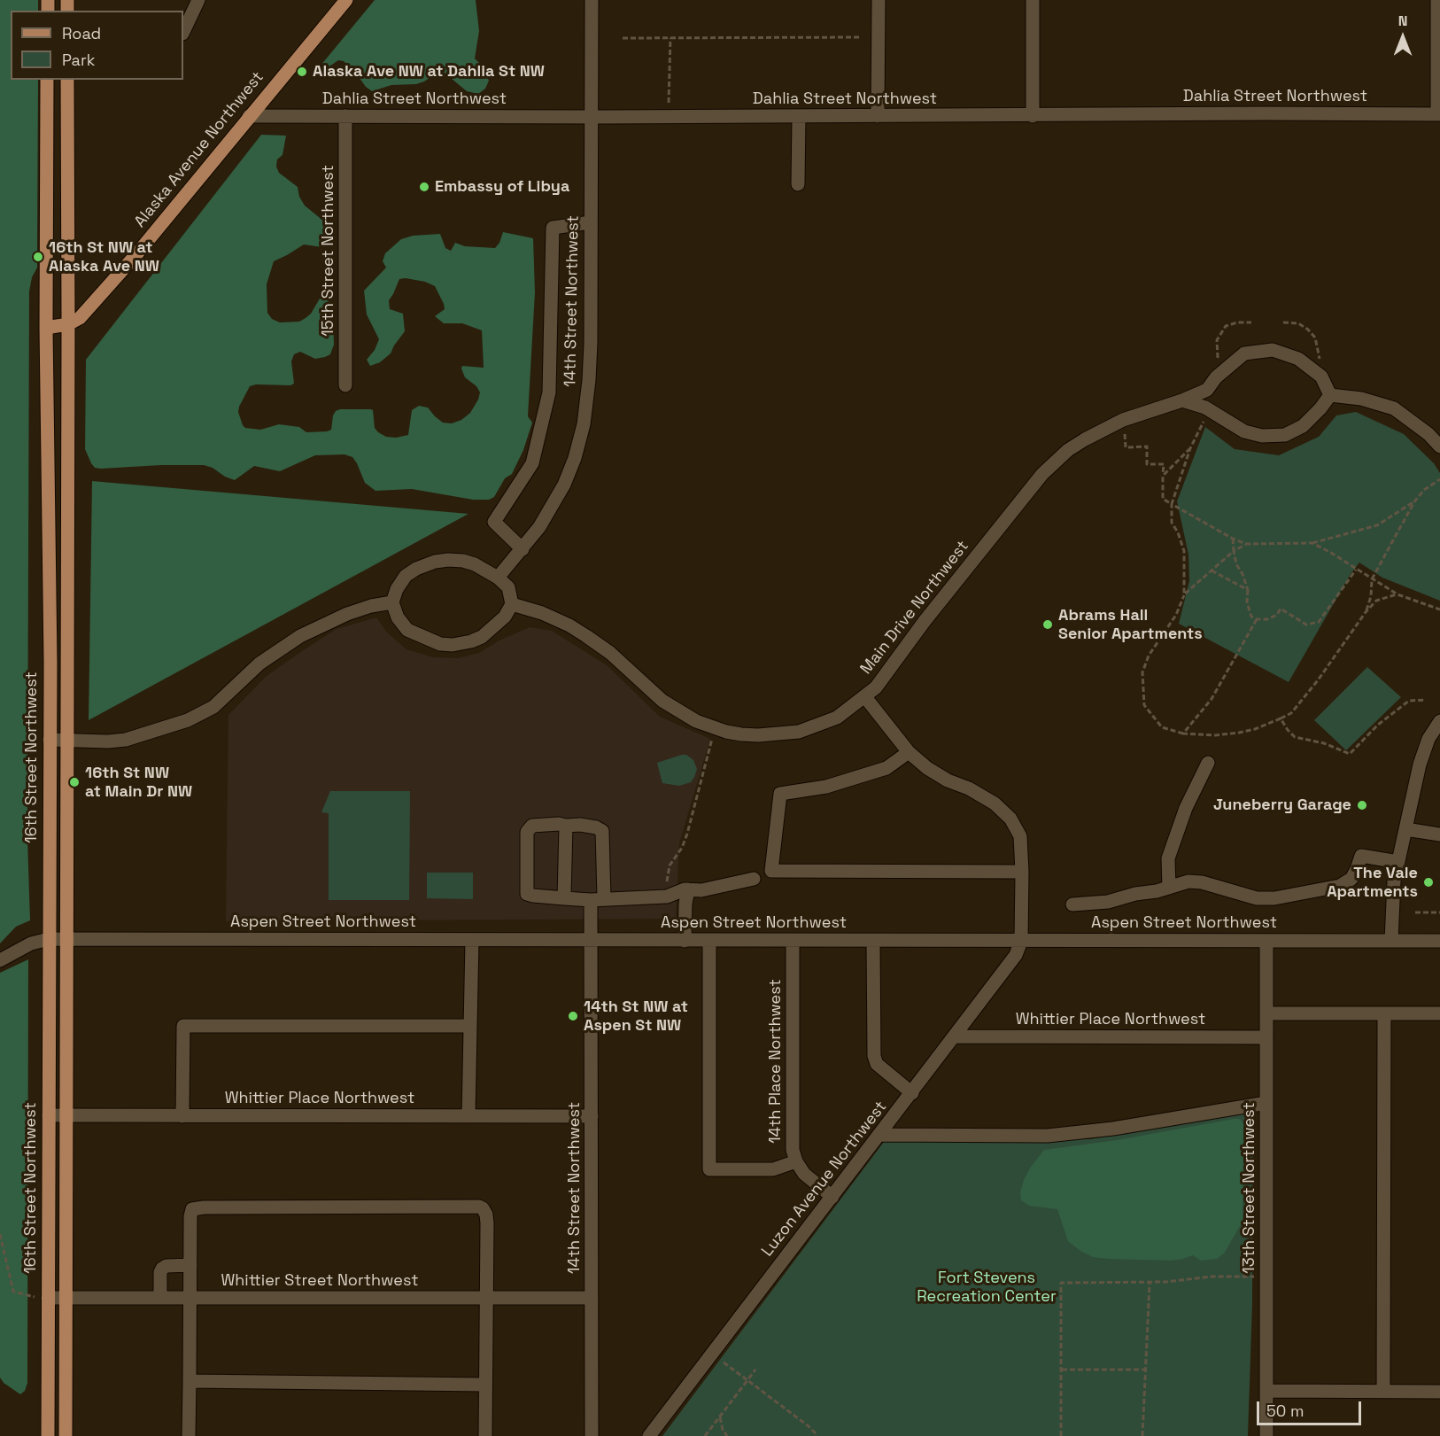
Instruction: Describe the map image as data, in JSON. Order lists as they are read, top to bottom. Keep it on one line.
{"streets":{"main road":["Alaska Avenue Northwest","16th Street Northwest"],"street":["Dahlia Street Northwest","15th Street Northwest","14th Street Northwest","Main Drive Northwest","Aspen Street Northwest","Whittier Place Northwest","14th Place Northwest","Luzon Avenue Northwest","13th Street Northwest","Whittier Street Northwest"]},"crossings":[["Dahlia Street Northwest","Alaska Avenue Northwest"],["Dahlia Street Northwest","15th Street Northwest"],["Dahlia Street Northwest","14th Street Northwest"],["14th Street Northwest","Main Drive Northwest"],["14th Street Northwest","Aspen Street Northwest"],["14th Street Northwest","Whittier Place Northwest"],["14th Street Northwest","Whittier Street Northwest"],["16th Street Northwest","Aspen Street Northwest"],["16th Street Northwest","Whittier Place Northwest"],["16th Street Northwest","Whittier Street Northwest"],["Aspen Street Northwest","14th Place Northwest"],["Aspen Street Northwest","Luzon Avenue Northwest"],["Aspen Street Northwest","13th Street Northwest"],["Whittier Place Northwest","Luzon Avenue Northwest"],["Whittier Place Northwest","13th Street Northwest"],["14th Place Northwest","Luzon Avenue Northwest"]],"parks":["Fort Stevens Recreation Center"],"places":["Alaska Ave NW at Dahlia St NW","Embassy of Libya","16th St NW at Alaska Ave NW","Abrams Hall Senior Apartments","16th St NW at Main Dr NW","Juneberry Garage","The Vale Apartments","14th St NW at Aspen St NW"],"legend":["Road","Park"],"scale_bar":"50 m","north":"top"}
